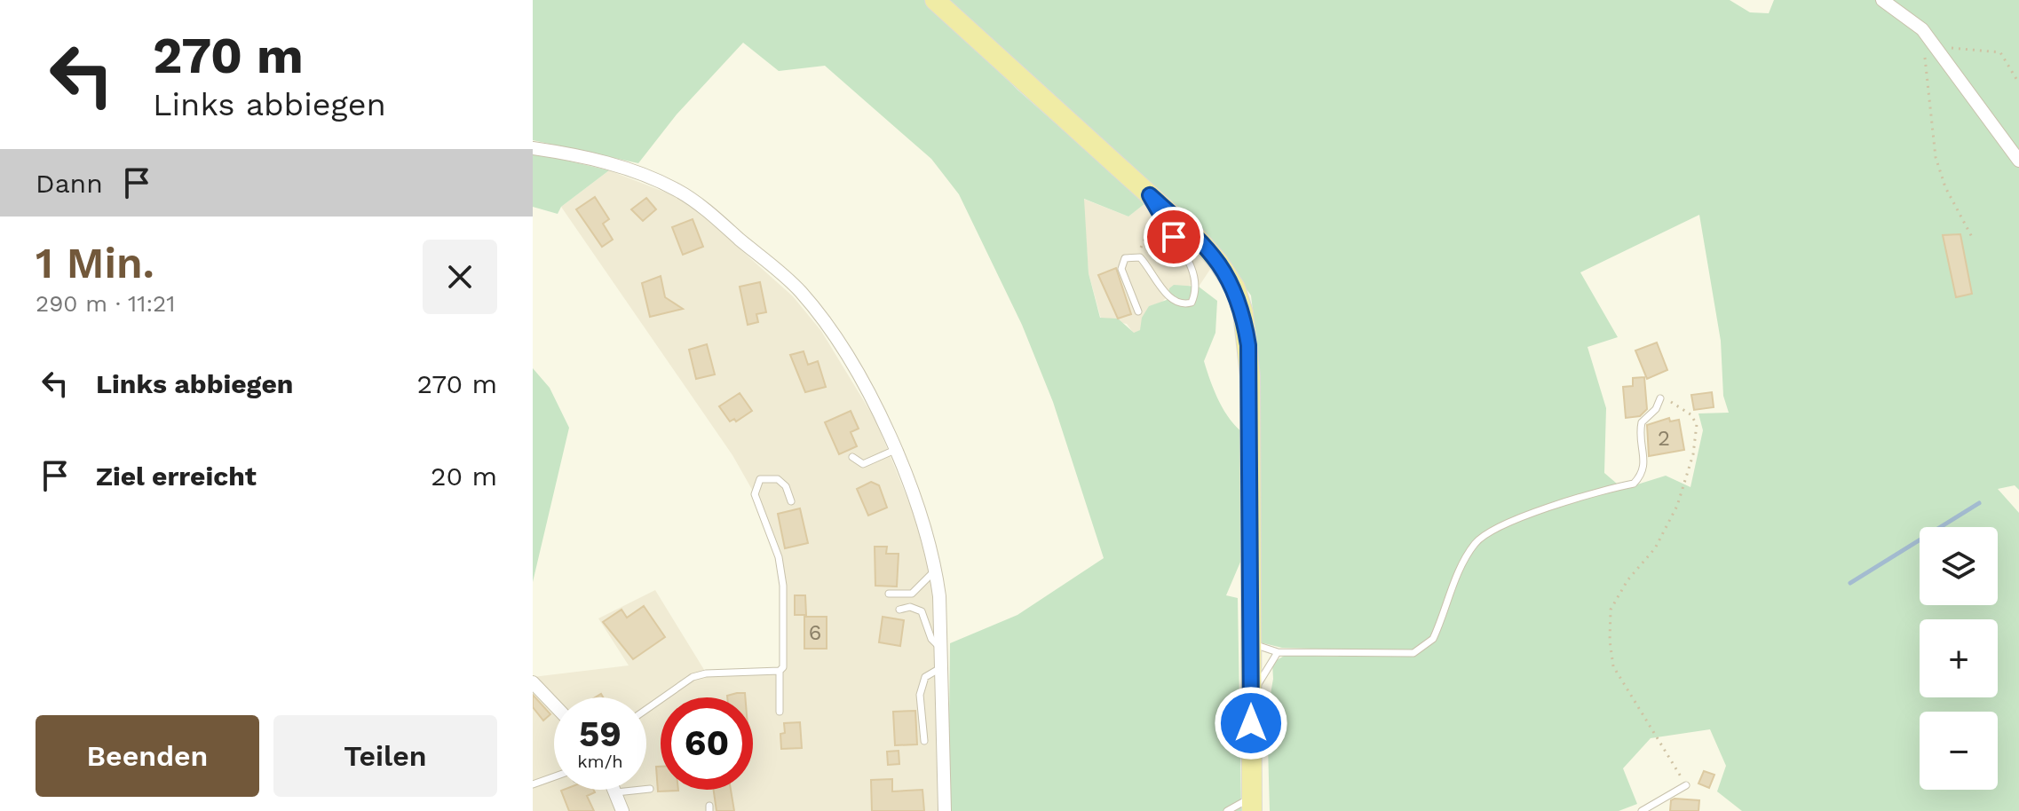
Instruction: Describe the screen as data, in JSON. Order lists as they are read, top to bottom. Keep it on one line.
{"house_numbers":["2","6"],"page":{"turn":["270 m","Links abbiegen"],"then":"Dann","heading":["1 Min.","290 m · 11:21"],"list":[{"name":"Links abbiegen","value":"270 m"},{"name":"Ziel erreicht","value":"20 m"}],"map_buttons":["+","−"],"speed":"59 km/h","limit":"60","buttons":["Beenden","Teilen"]}}
